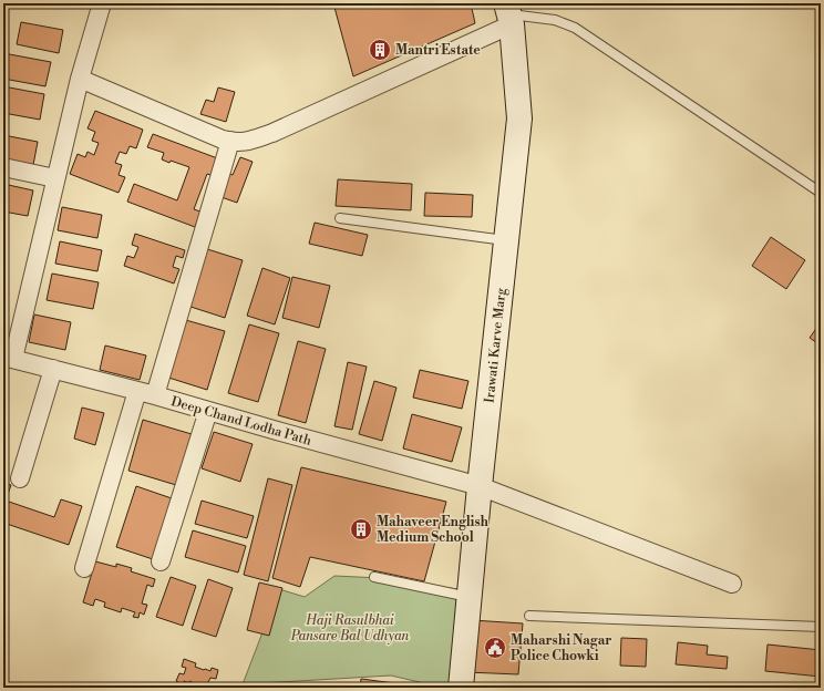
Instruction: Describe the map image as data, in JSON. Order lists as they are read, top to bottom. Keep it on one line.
{"streets":{"main road":["Irawati Karve Marg"],"street":["Deep Chand Lodha Path"]},"crossings":[["Irawati Karve Marg","Deep Chand Lodha Path"]],"parks":["Haji Rasulbhai Pansare Bal Udhyan"],"places":{"building":["Mantri Estate","Mahaveer English Medium School"],"public building":["Maharshi Nagar Police Chowki"]}}
